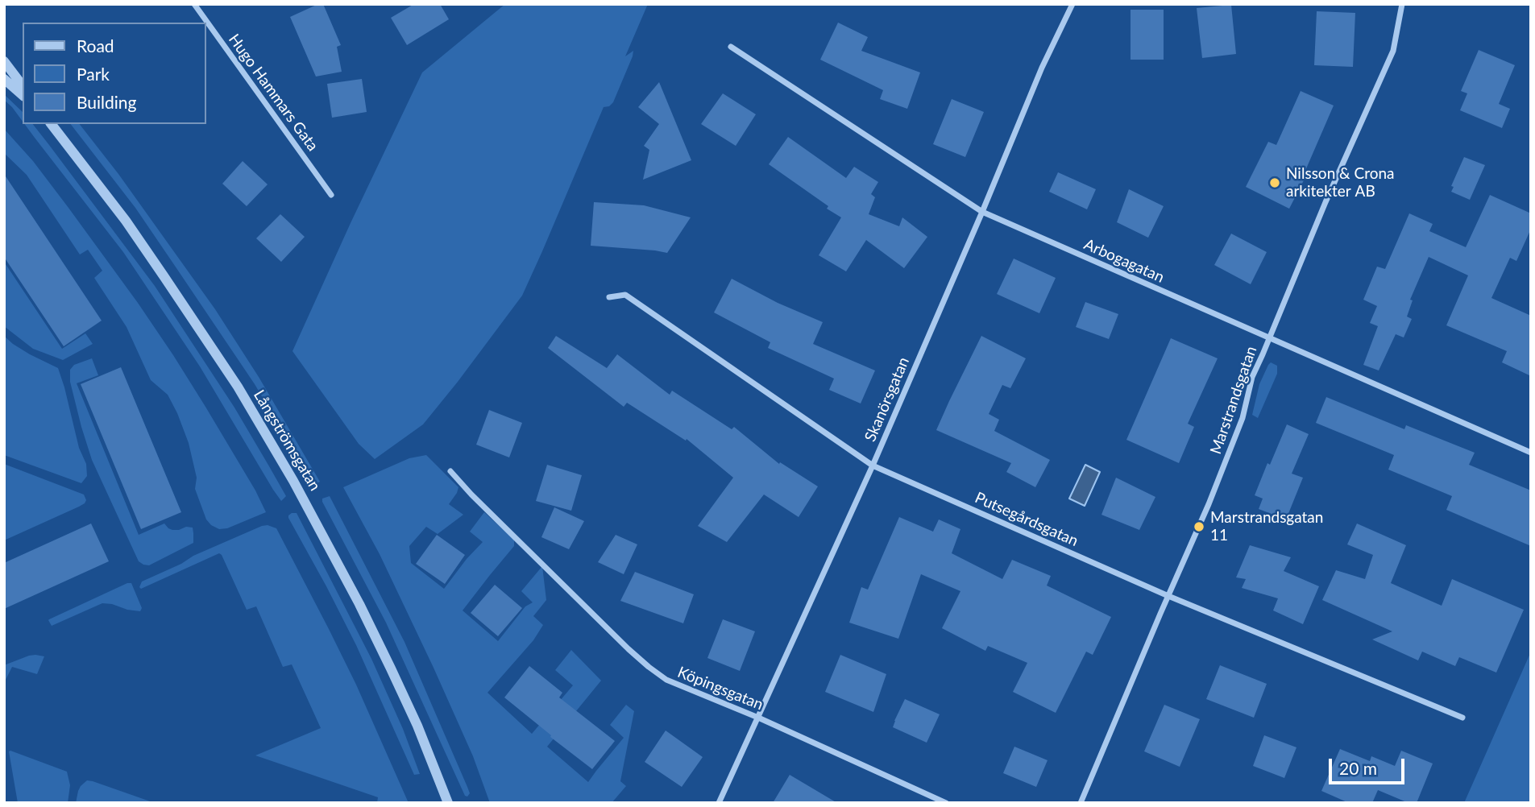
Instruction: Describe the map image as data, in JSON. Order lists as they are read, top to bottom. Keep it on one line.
{"streets":{"street":["Hugo Hammars Gata","Arbogagatan","Skanörsgatan","Marstrandsgatan","Långströmsgatan","Putsegårdsgatan","Köpingsgatan"]},"crossings":[["Arbogagatan","Skanörsgatan"],["Arbogagatan","Marstrandsgatan"],["Skanörsgatan","Putsegårdsgatan"],["Skanörsgatan","Köpingsgatan"],["Marstrandsgatan","Putsegårdsgatan"]],"places":["Nilsson & Crona arkitekter AB","Marstrandsgatan 11"],"legend":["Road","Park","Building"],"scale_bar":"20 m"}
